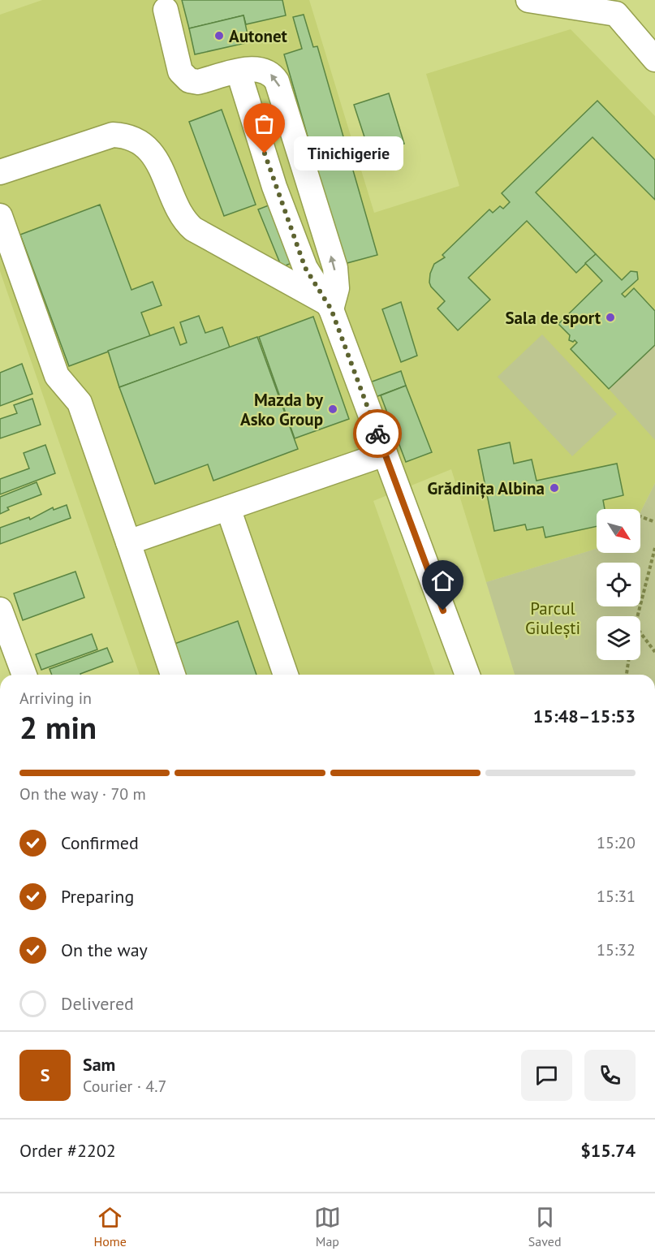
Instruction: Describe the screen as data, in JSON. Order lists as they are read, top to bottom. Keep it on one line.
{"parks":["Parcul Giulești"],"places":["Autonet","Tinichigerie","Sala de sport","Mazda by Asko Group","Grădinița Albina"],"north":"bottom right","page":{"bubble":"Tinichigerie","heading":["2 min","Arriving in","15:48–15:53"],"panel":["Sam","Courier · 4.7","Order #2202","$15.74"],"bar":"On the way · 70 m","list":[["Confirmed","15:20"],["Preparing","15:31"],["On the way","15:32"],"Delivered"],"round":"S","tabs":["Home","Map","Saved"]}}
